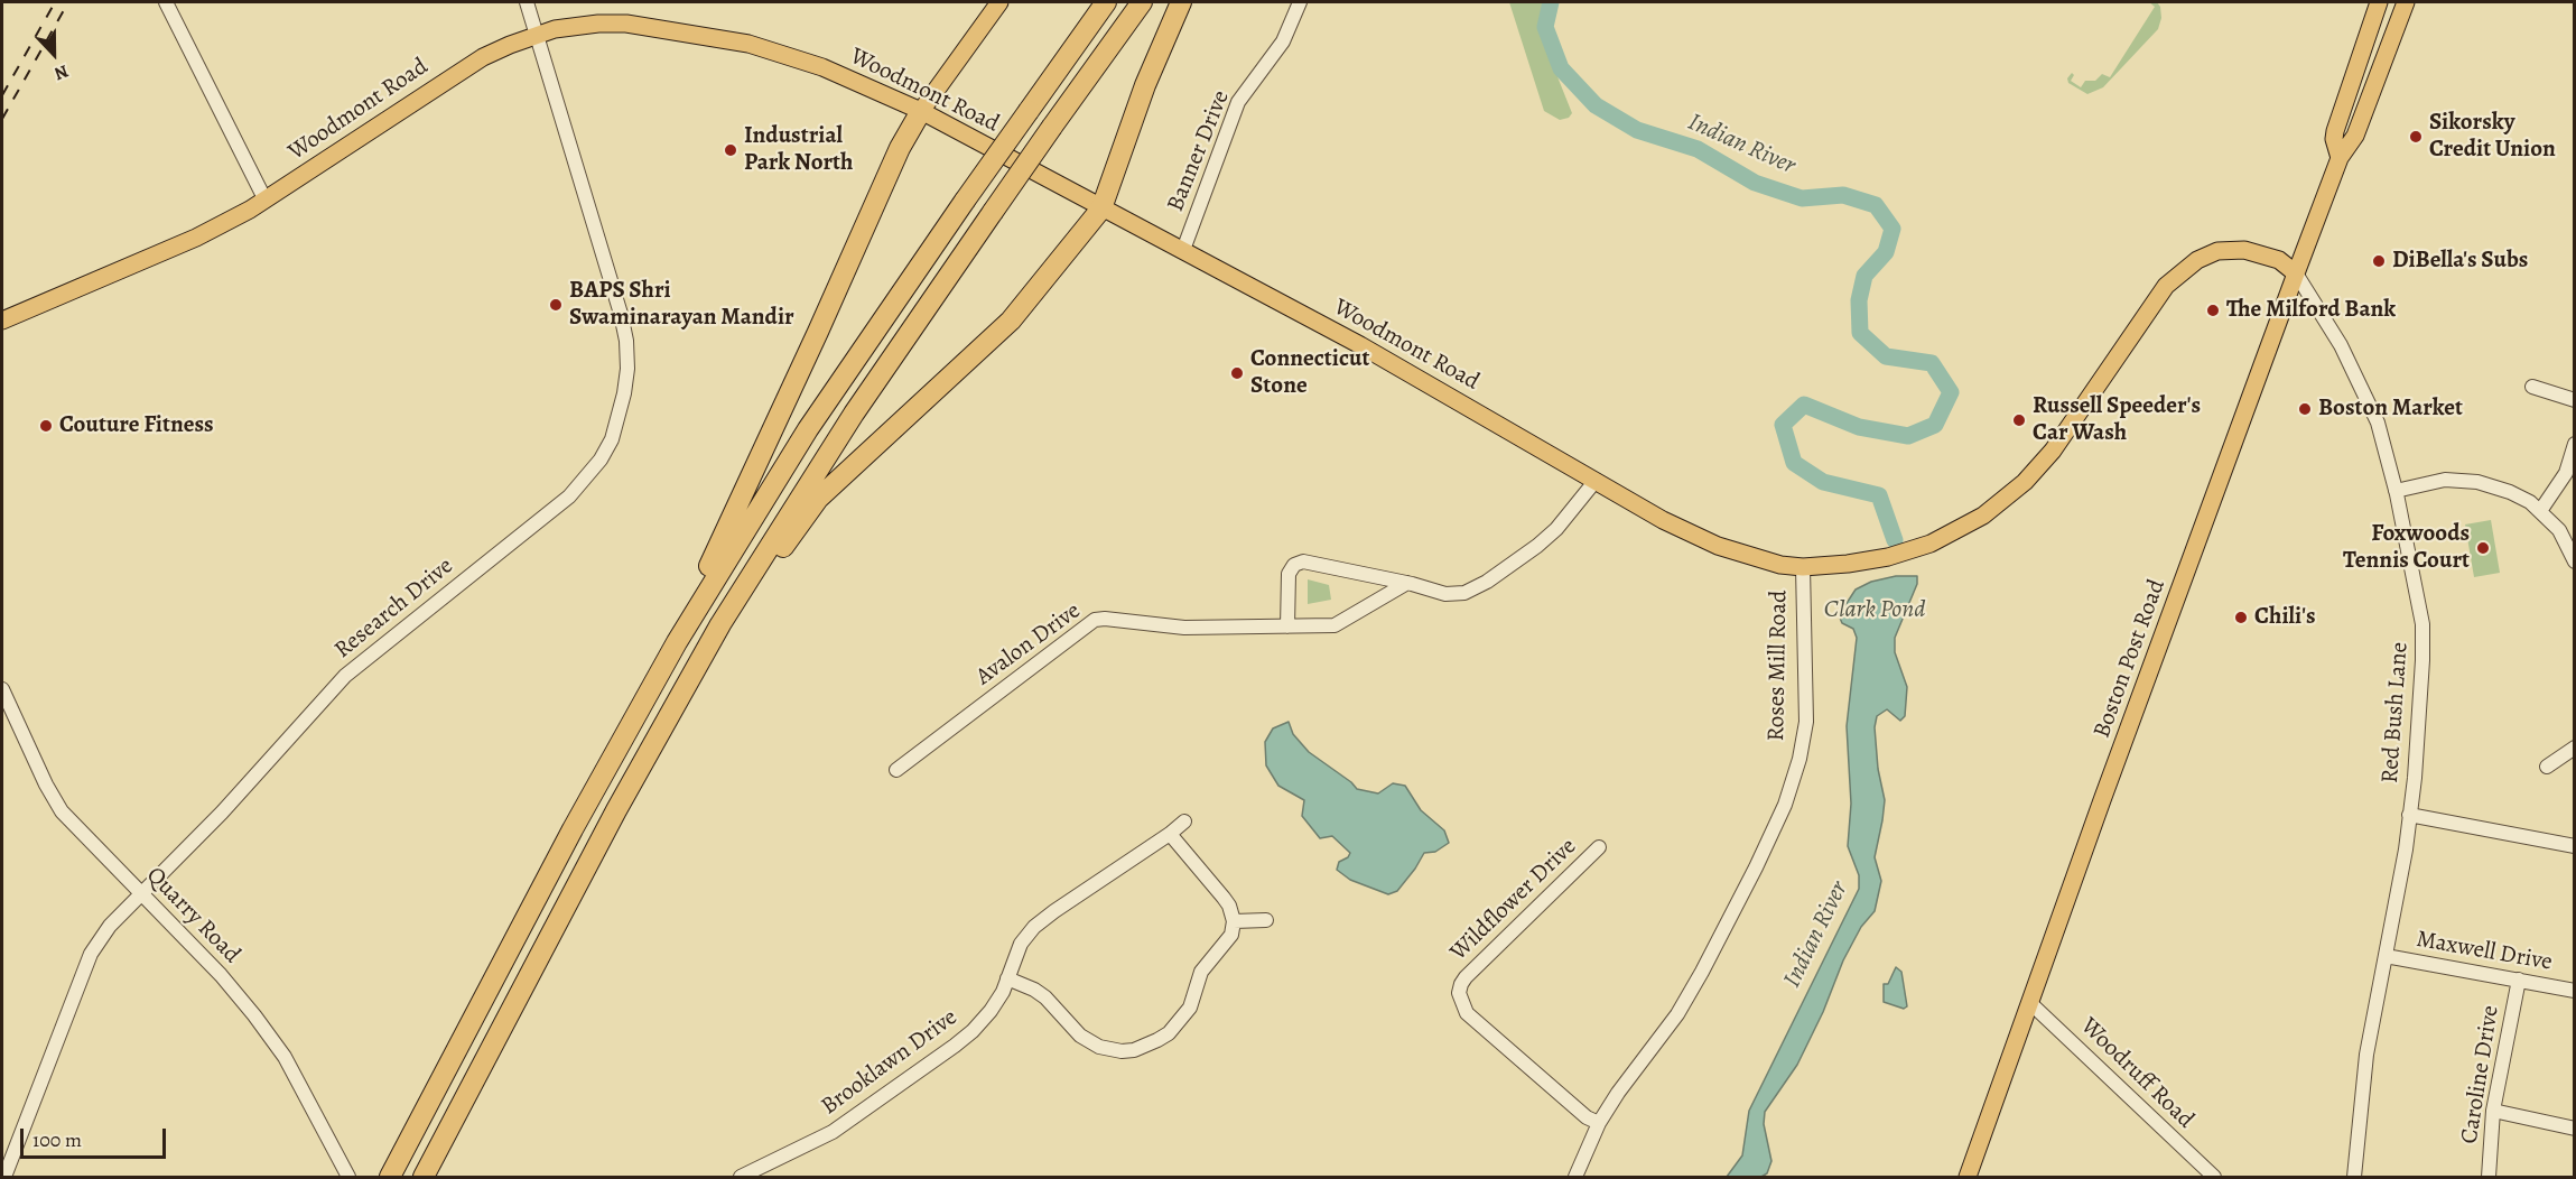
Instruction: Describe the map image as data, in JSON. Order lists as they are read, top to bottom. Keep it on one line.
{"streets":{"main road":["Woodmont Road","Boston Post Road","Roses Mill Road"],"street":["Banner Drive","Research Drive","Avalon Drive","Red Bush Lane","Wildflower Drive","Quarry Road","Maxwell Drive","Brooklawn Drive","Woodruff Road","Caroline Drive"]},"crossings":[["Woodmont Road","Banner Drive"],["Woodmont Road","Research Drive"],["Woodmont Road","Roses Mill Road"],["Research Drive","Quarry Road"],["Boston Post Road","Roses Mill Road"],["Boston Post Road","Red Bush Lane"],["Boston Post Road","Woodruff Road"],["Roses Mill Road","Red Bush Lane"],["Roses Mill Road","Wildflower Drive"],["Red Bush Lane","Maxwell Drive"],["Maxwell Drive","Caroline Drive"]],"water":["Indian River","Clark Pond"],"places":["Sikorsky Credit Union","Industrial Park North","DiBella's Subs","BAPS Shri Swaminarayan Mandir","The Milford Bank","Connecticut Stone","Boston Market","Russell Speeder's Car Wash","Couture Fitness","Foxwoods Tennis Court","Chili's"],"scale_bar":"100 m","north":"bottom"}
